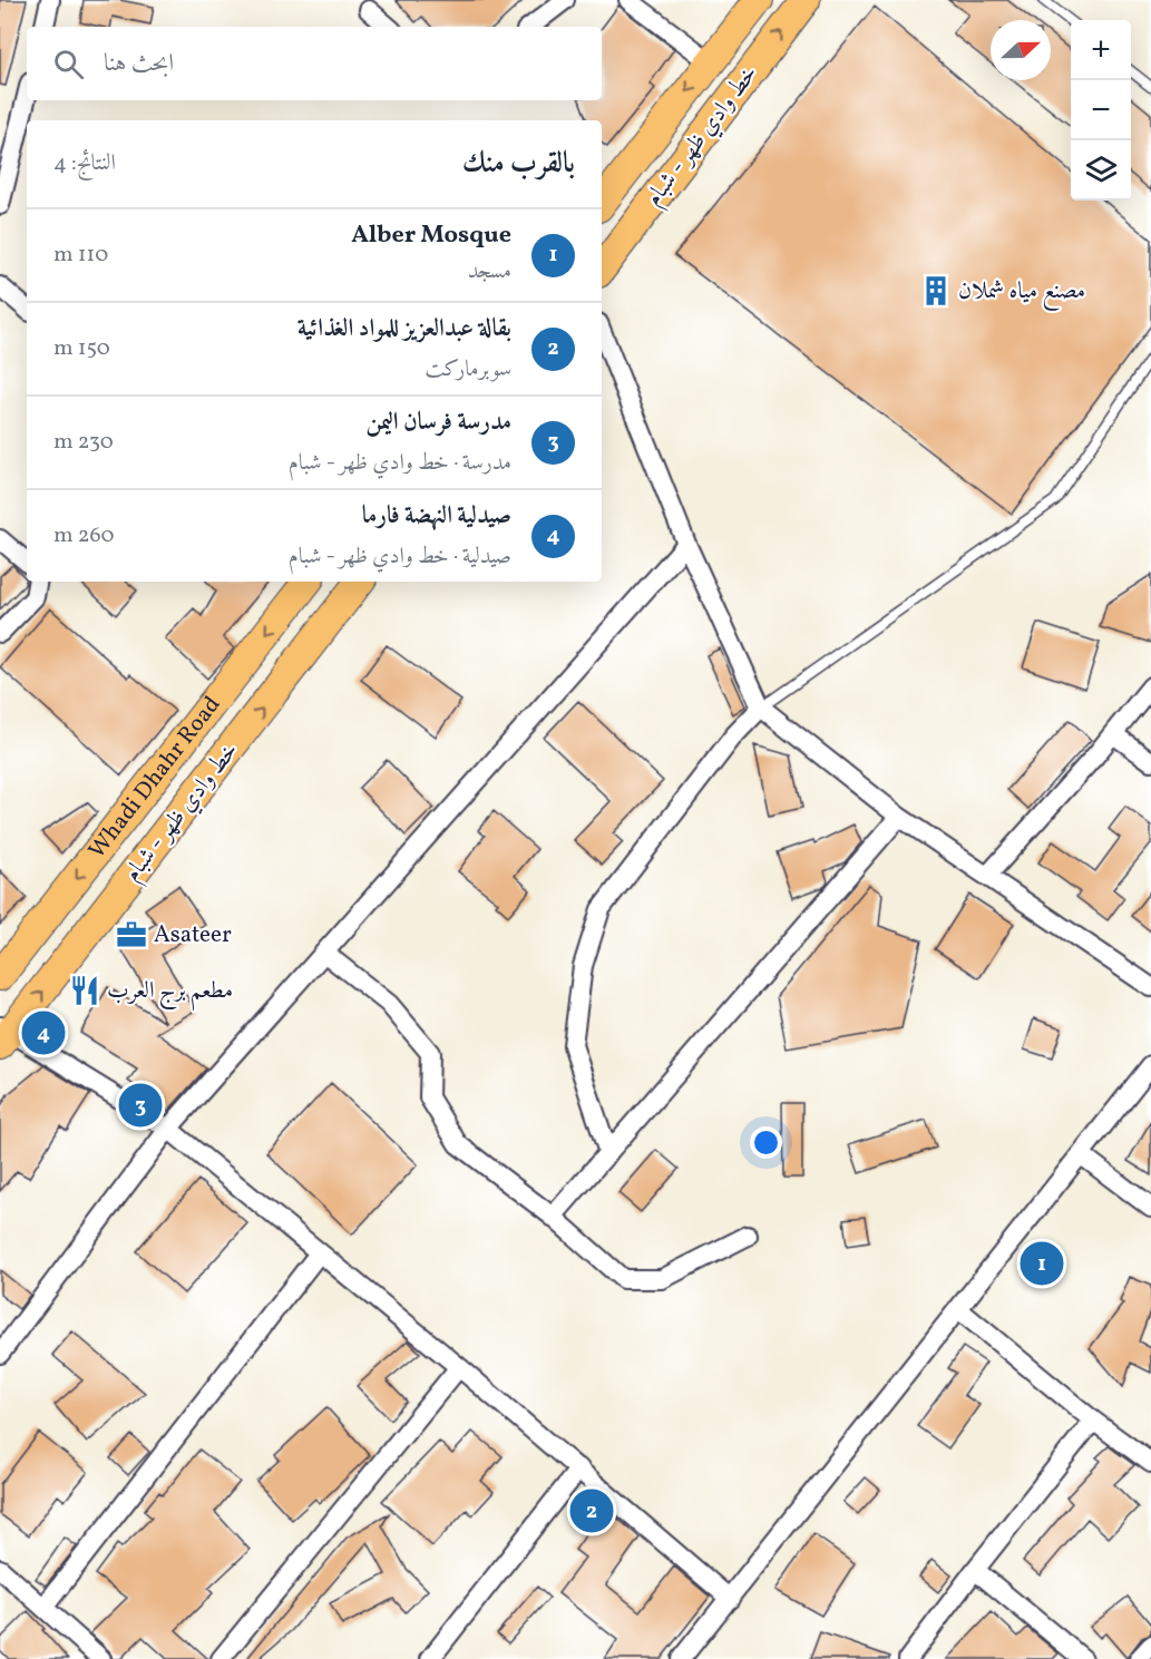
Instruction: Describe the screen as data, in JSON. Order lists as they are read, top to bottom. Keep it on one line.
{"streets":{"main road":["خط وادي ظهر - شبام","Whadi Dhahr Road"]},"one_way":["خط وادي ظهر - شبام","Whadi Dhahr Road"],"places":{"building":["مصنع مياه شملان"],"office":["Asateer"],"restaurant":["مطعم برج العرب"]},"north":"right","page":{"map_buttons":["+","−"],"search":"ابحث هنا","heading":["بالقرب منك","النتائج: 4"],"list":[{"mark":"1","name":"Alber Mosque","note":"مسجد","value":"110 m"},{"mark":"2","name":"بقالة عبدالعزيز للمواد الغذائية","note":"سوبرماركت","value":"150 m"},{"mark":"3","name":"مدرسة فرسان اليمن","note":"مدرسة · خط وادي ظهر - شبام","value":"230 m"},{"mark":"4","name":"صيدلية النهضة فارما","note":"صيدلية · خط وادي ظهر - شبام","value":"260 m"}],"pins":["4","3","1","2"]}}
